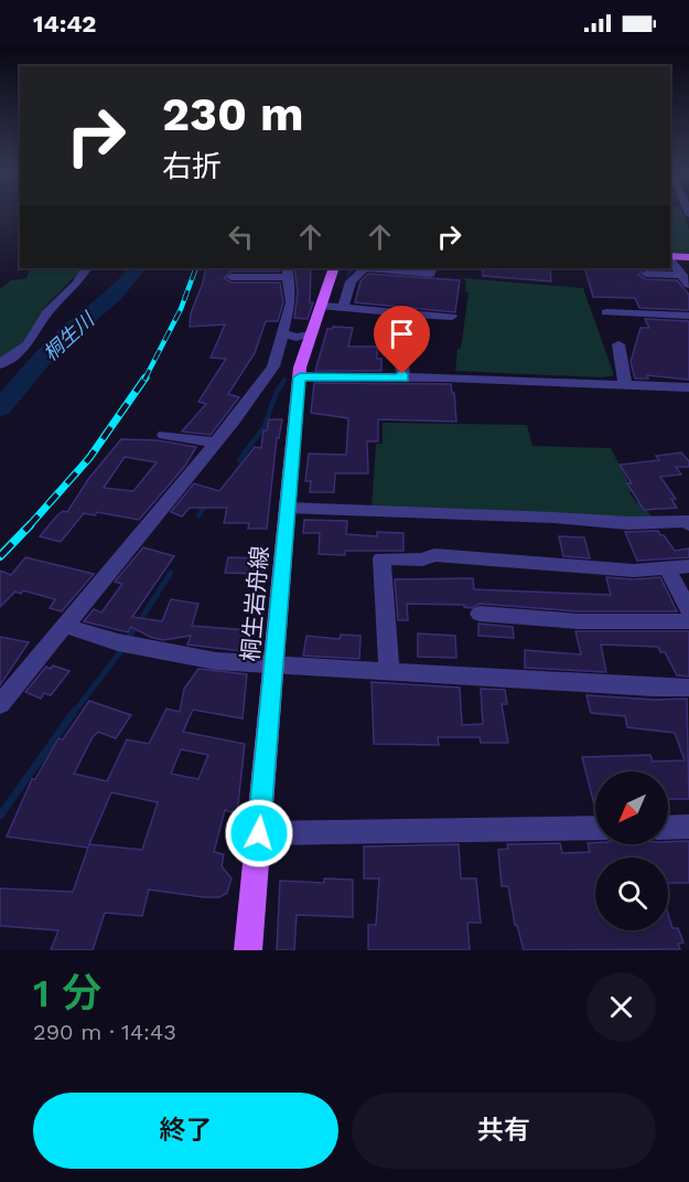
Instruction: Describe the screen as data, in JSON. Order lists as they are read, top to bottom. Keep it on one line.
{"streets":{"main road":["桐生岩舟線"]},"water":["桐生川"],"north":"bottom left","page":{"status":"14:42","turn":["230 m","右折"],"heading":["1 分","290 m · 14:43"],"buttons":["終了","共有"]}}
